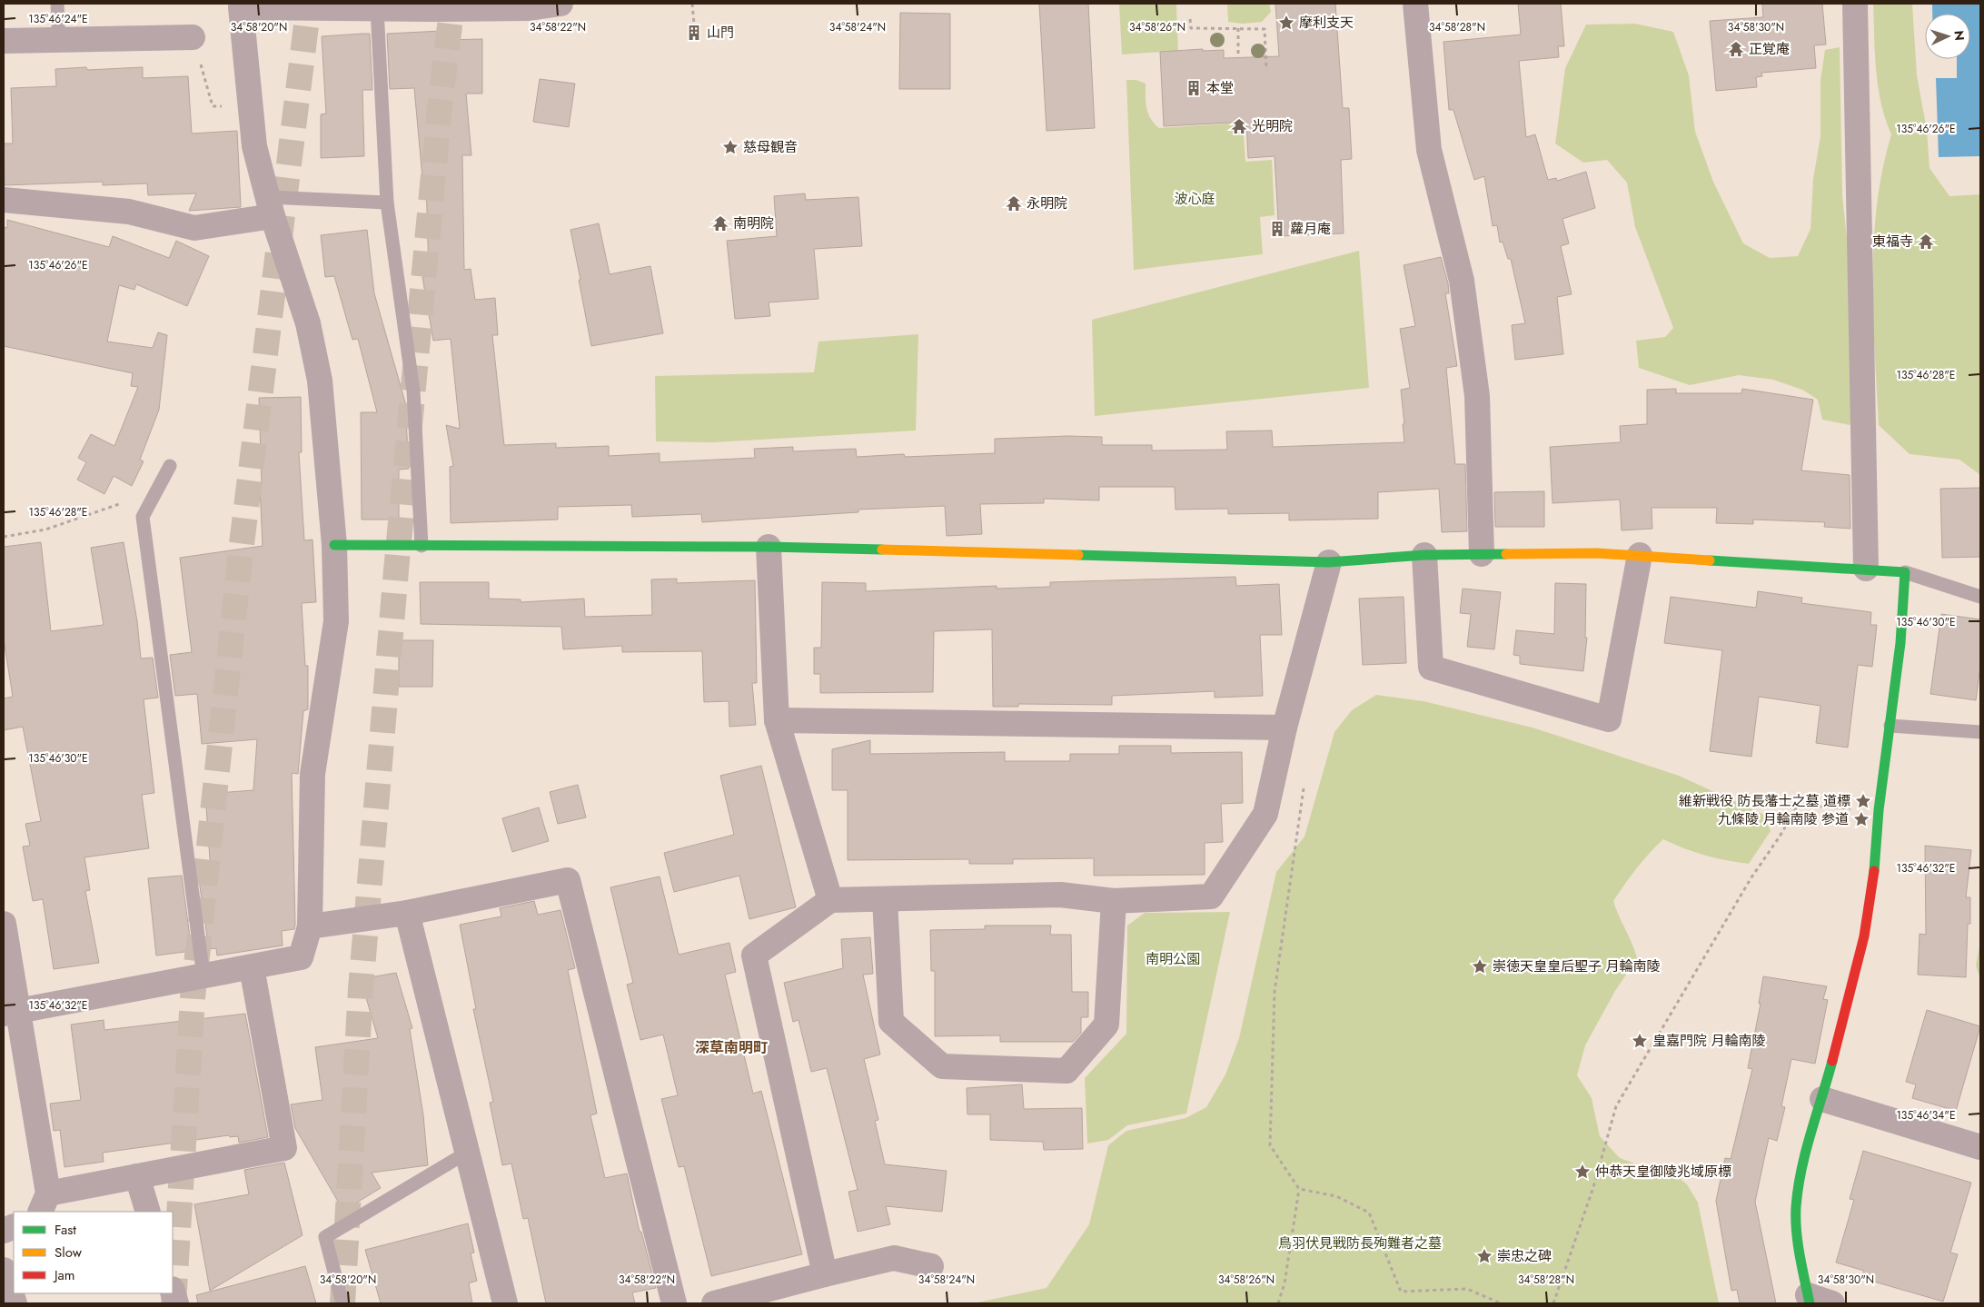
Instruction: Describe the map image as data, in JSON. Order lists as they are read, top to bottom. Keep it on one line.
{"districts":["深草南明町"],"parks":["波心庭","南明公園","鳥羽伏見戦防長殉難者之墓"],"places":{"place":["摩利支天","慈母観音","維新戦役 防長藩士之墓 道標","九條陵 月輪南陵 参道","崇徳天皇皇后聖子 月輪南陵","皇嘉門院 月輪南陵","仲恭天皇御陵兆域原標","崇忠之碑"],"building":["山門","本堂","蘿月庵"],"temple":["正覚庵","光明院","永明院","南明院","東福寺"]},"legend":["Fast","Slow","Jam"],"north":"right","coordinates":["135°46'24\"E","34°58'20\"N","34°58'22\"N","34°58'24\"N","34°58'26\"N","34°58'28\"N","34°58'30\"N","135°46'26\"E","135°46'28\"E","135°46'30\"E","135°46'32\"E","135°46'34\"E"]}
